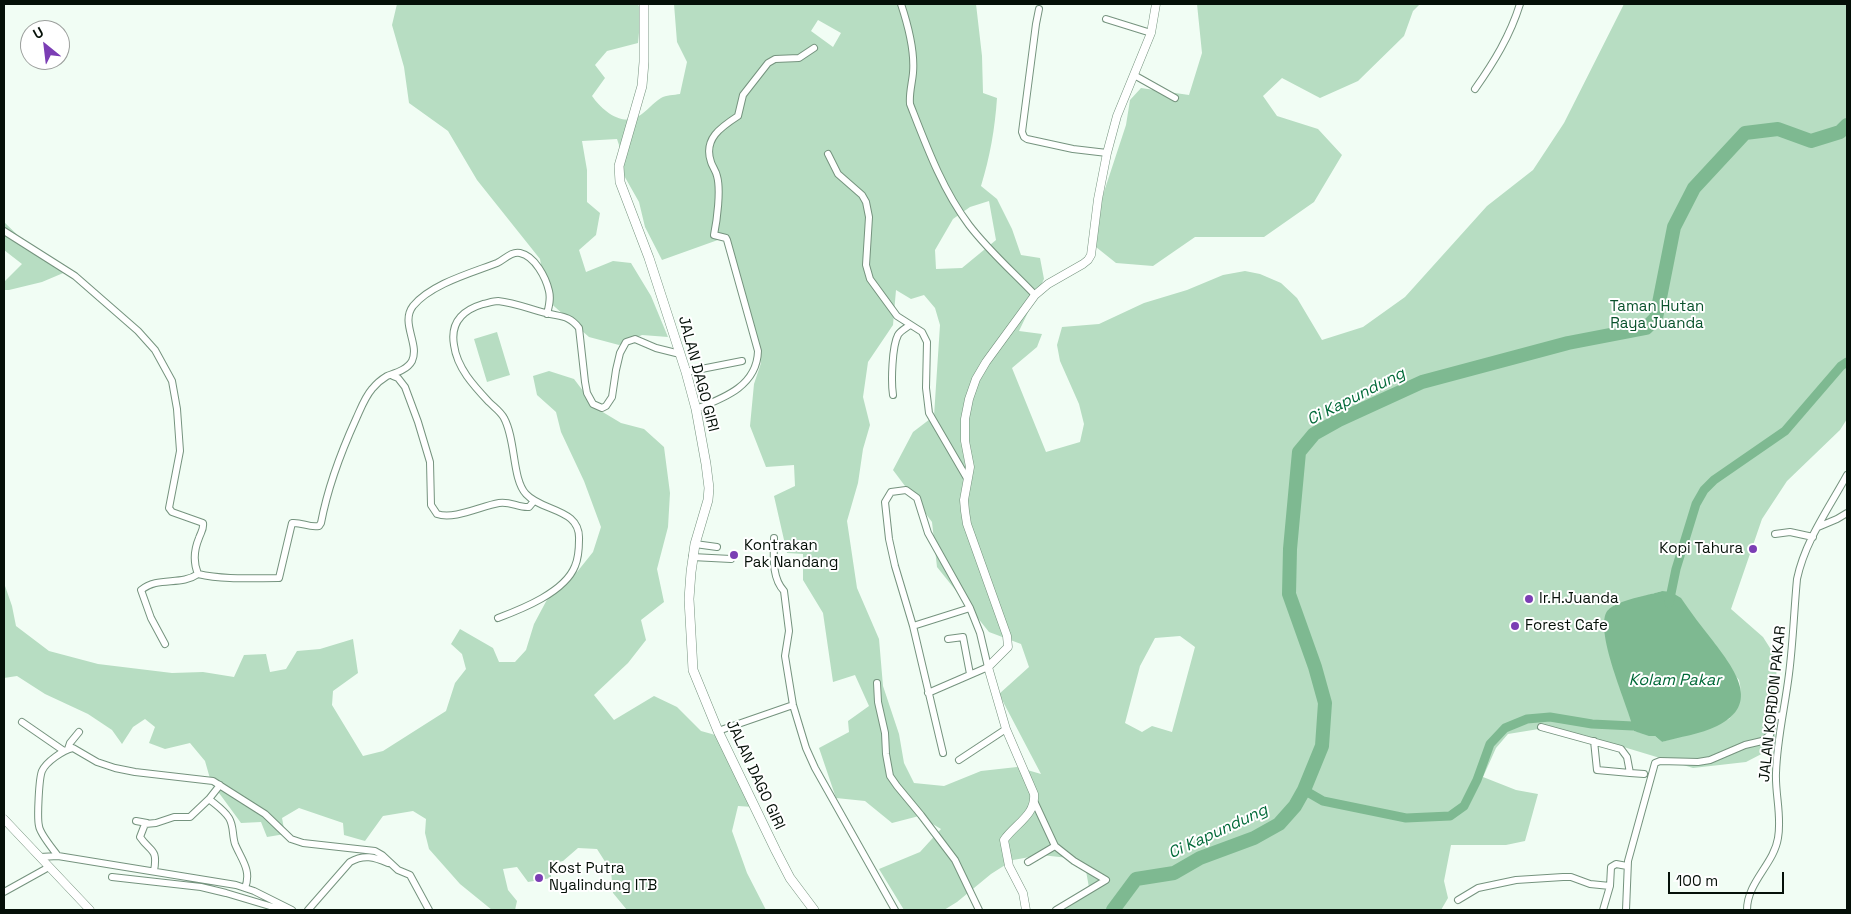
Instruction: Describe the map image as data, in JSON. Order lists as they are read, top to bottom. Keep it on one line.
{"streets":{"main road":["JALAN DAGO GIRI"],"street":["JALAN KORDON PAKAR"]},"water":["Ci Kapundung","Kolam Pakar"],"parks":["Taman Hutan Raya Juanda"],"places":["Kopi Tahura","Kontrakan Pak Nandang","Ir.H.Juanda","Forest Cafe","Kost Putra Nyalindung ITB"],"scale_bar":"100 m","north":"top left"}
